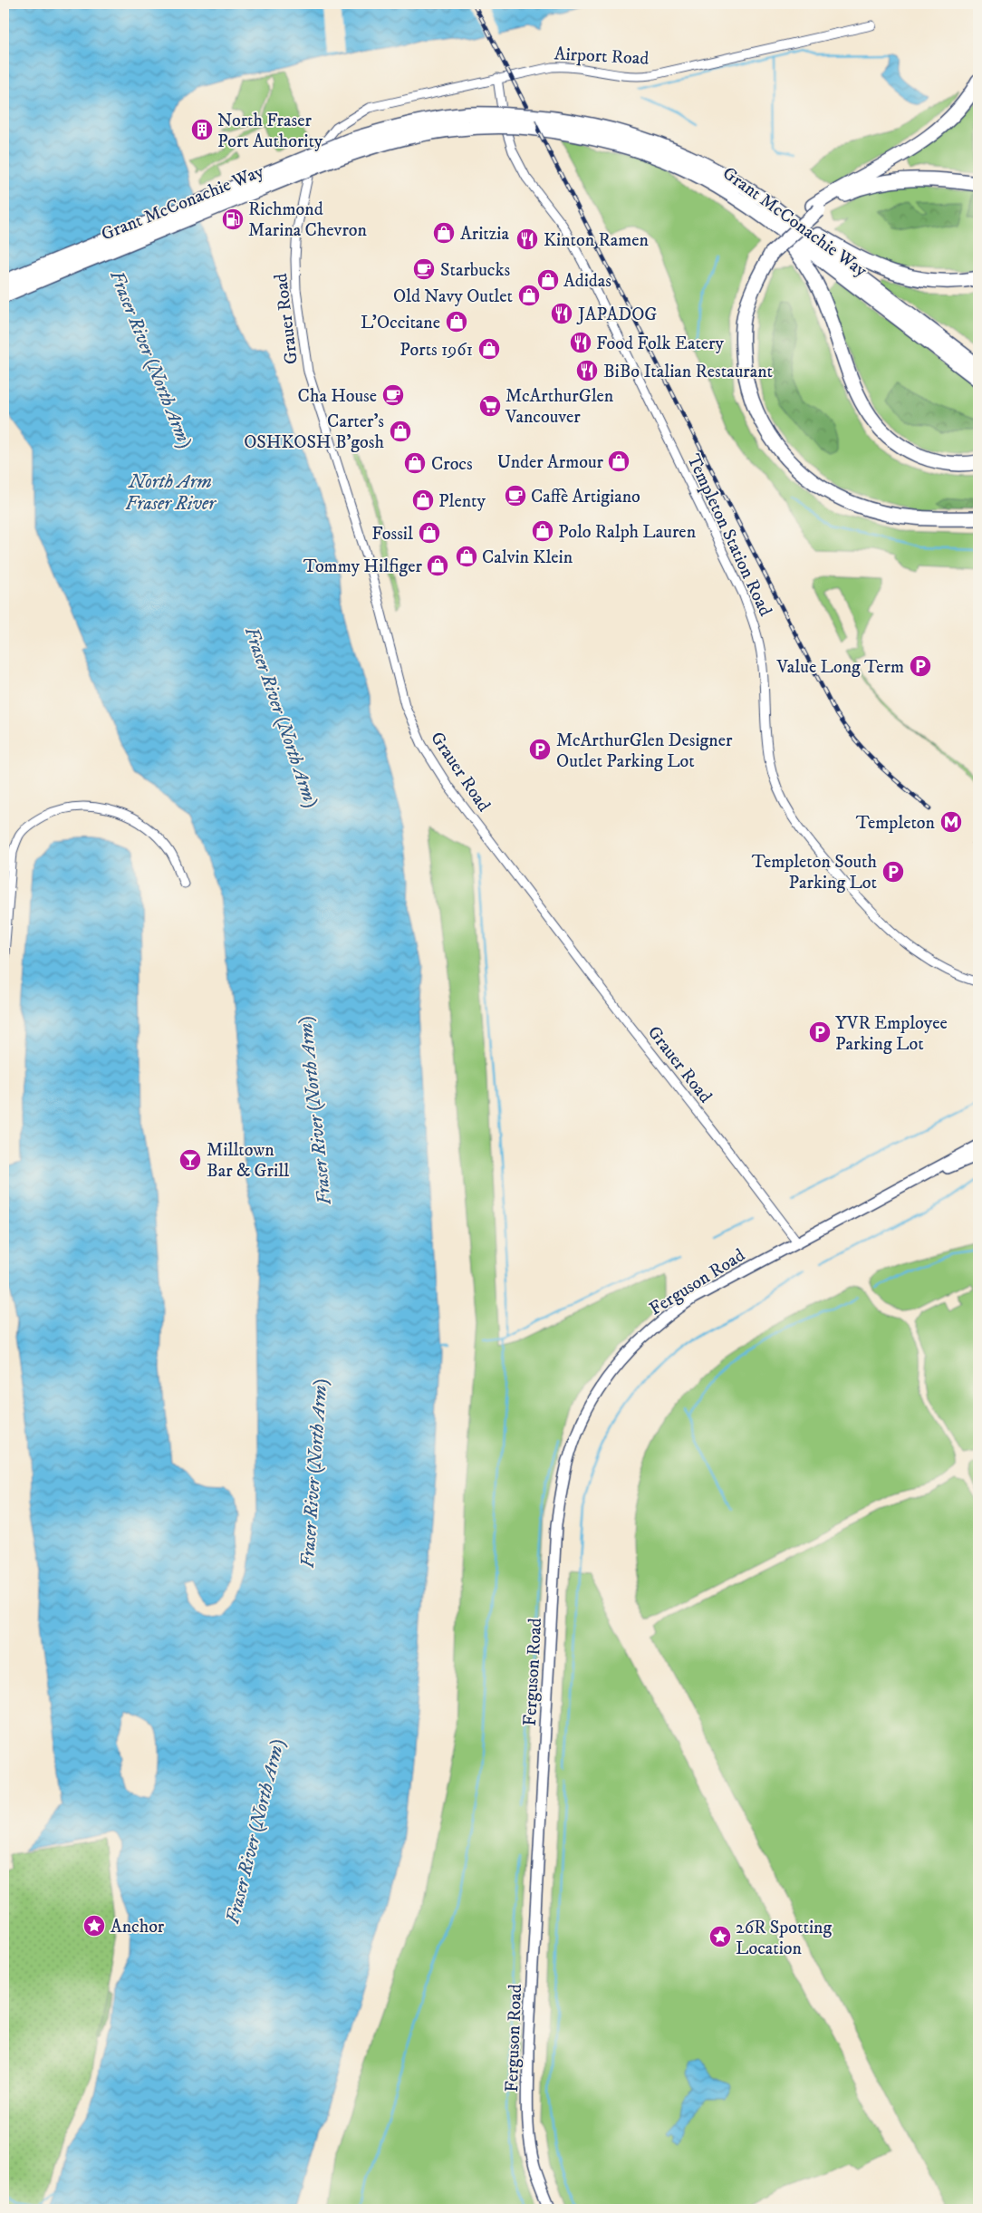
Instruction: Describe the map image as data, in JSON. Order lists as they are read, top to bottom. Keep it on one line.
{"streets":{"main road":["Grant McConachie Way"],"street":["Airport Road","Grauer Road","Templeton Station Road","Ferguson Road"]},"crossings":[["Airport Road","Grauer Road"],["Airport Road","Templeton Station Road"],["Grauer Road","Ferguson Road"]],"water":["Fraser River (North Arm)","North Arm Fraser River"],"places":{"building":["North Fraser Port Authority"],"fuel station":["Richmond Marina Chevron"],"shop":["Aritzia","Adidas","Old Navy Outlet","L'Occitane","Ports 1961","Carter's OSHKOSH B'gosh","Under Armour","Crocs","Plenty","Polo Ralph Lauren","Fossil","Calvin Klein","Tommy Hilfiger"],"restaurant":["Kinton Ramen","JAPADOG","Food Folk Eatery","BiBo Italian Restaurant"],"cafe":["Starbucks","Cha House","Caffè Artigiano"],"supermarket":["McArthurGlen Vancouver"],"parking":["Value Long Term","McArthurGlen Designer Outlet Parking Lot","Templeton South Parking Lot","YVR Employee Parking Lot"],"metro station":["Templeton"],"bar":["Milltown Bar & Grill"],"place":["Anchor","26R Spotting Location"]}}
